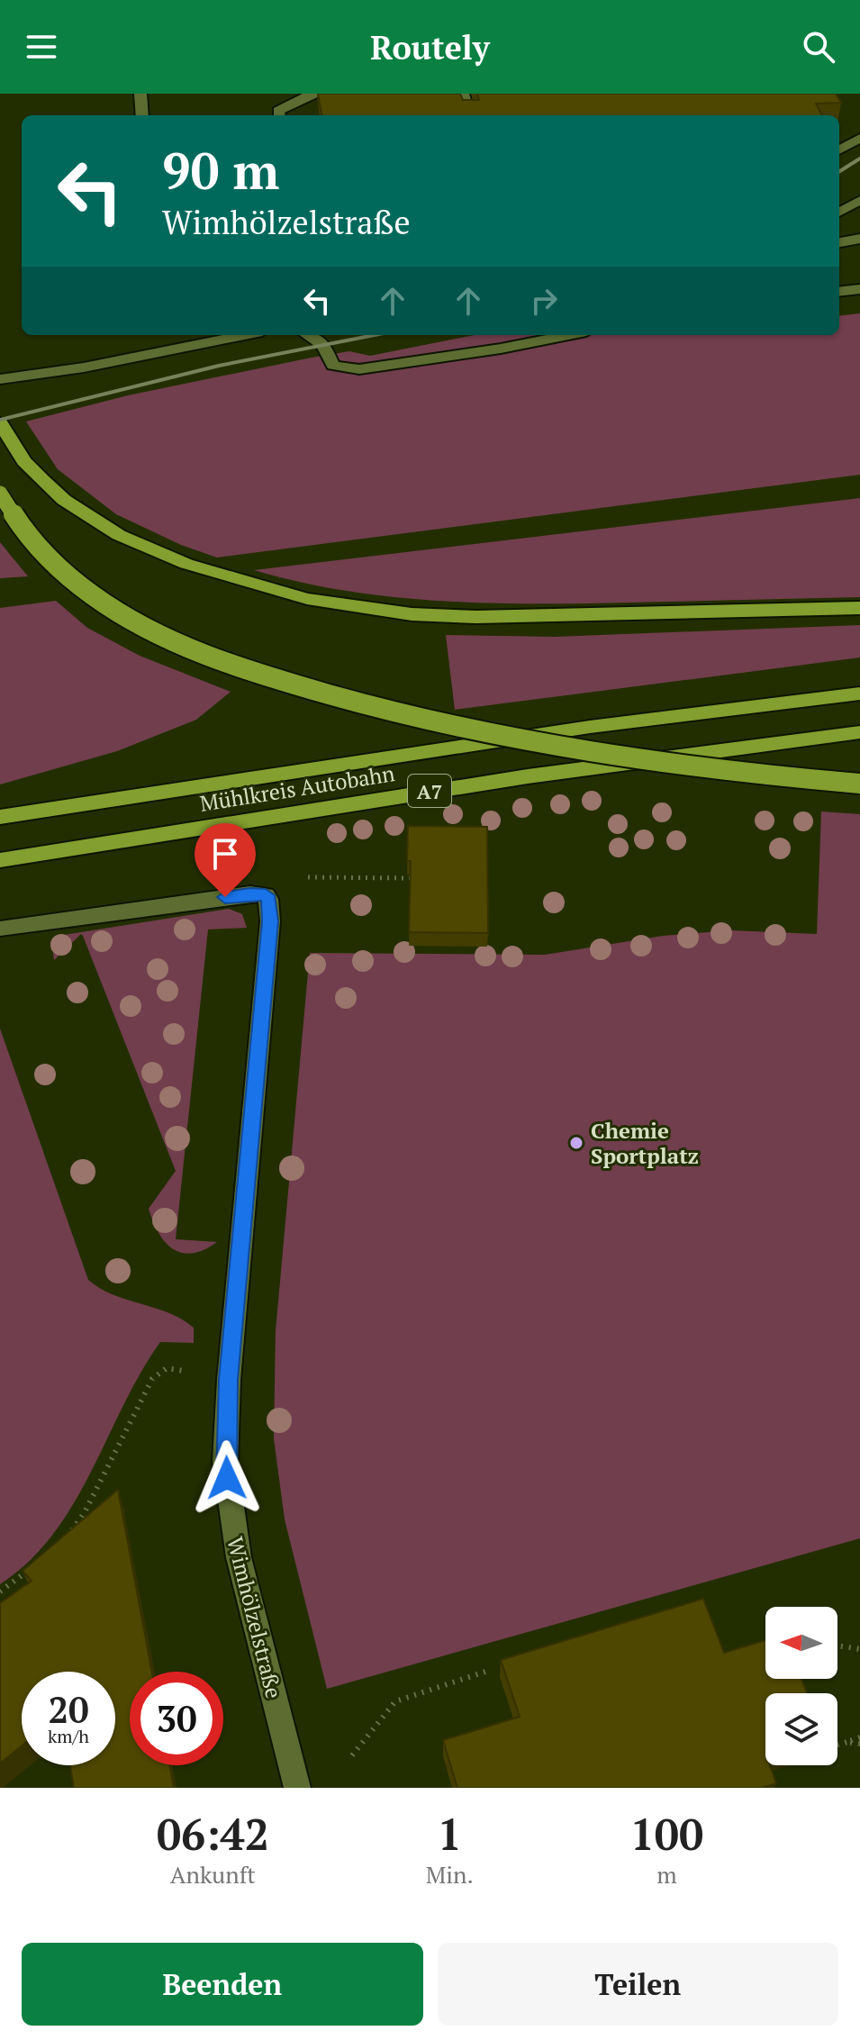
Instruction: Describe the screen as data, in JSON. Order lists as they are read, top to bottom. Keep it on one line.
{"streets":{"highway":["Mühlkreis Autobahn","A7"],"street":["Wimhölzelstraße"]},"places":["Chemie Sportplatz"],"north":"left","page":{"header":"Routely","turn":["90 m","Wimhölzelstraße"],"speed":"20 km/h","limit":"30","eta":["06:42","Ankunft","1","Min.","100","m"],"buttons":["Beenden","Teilen"]}}
